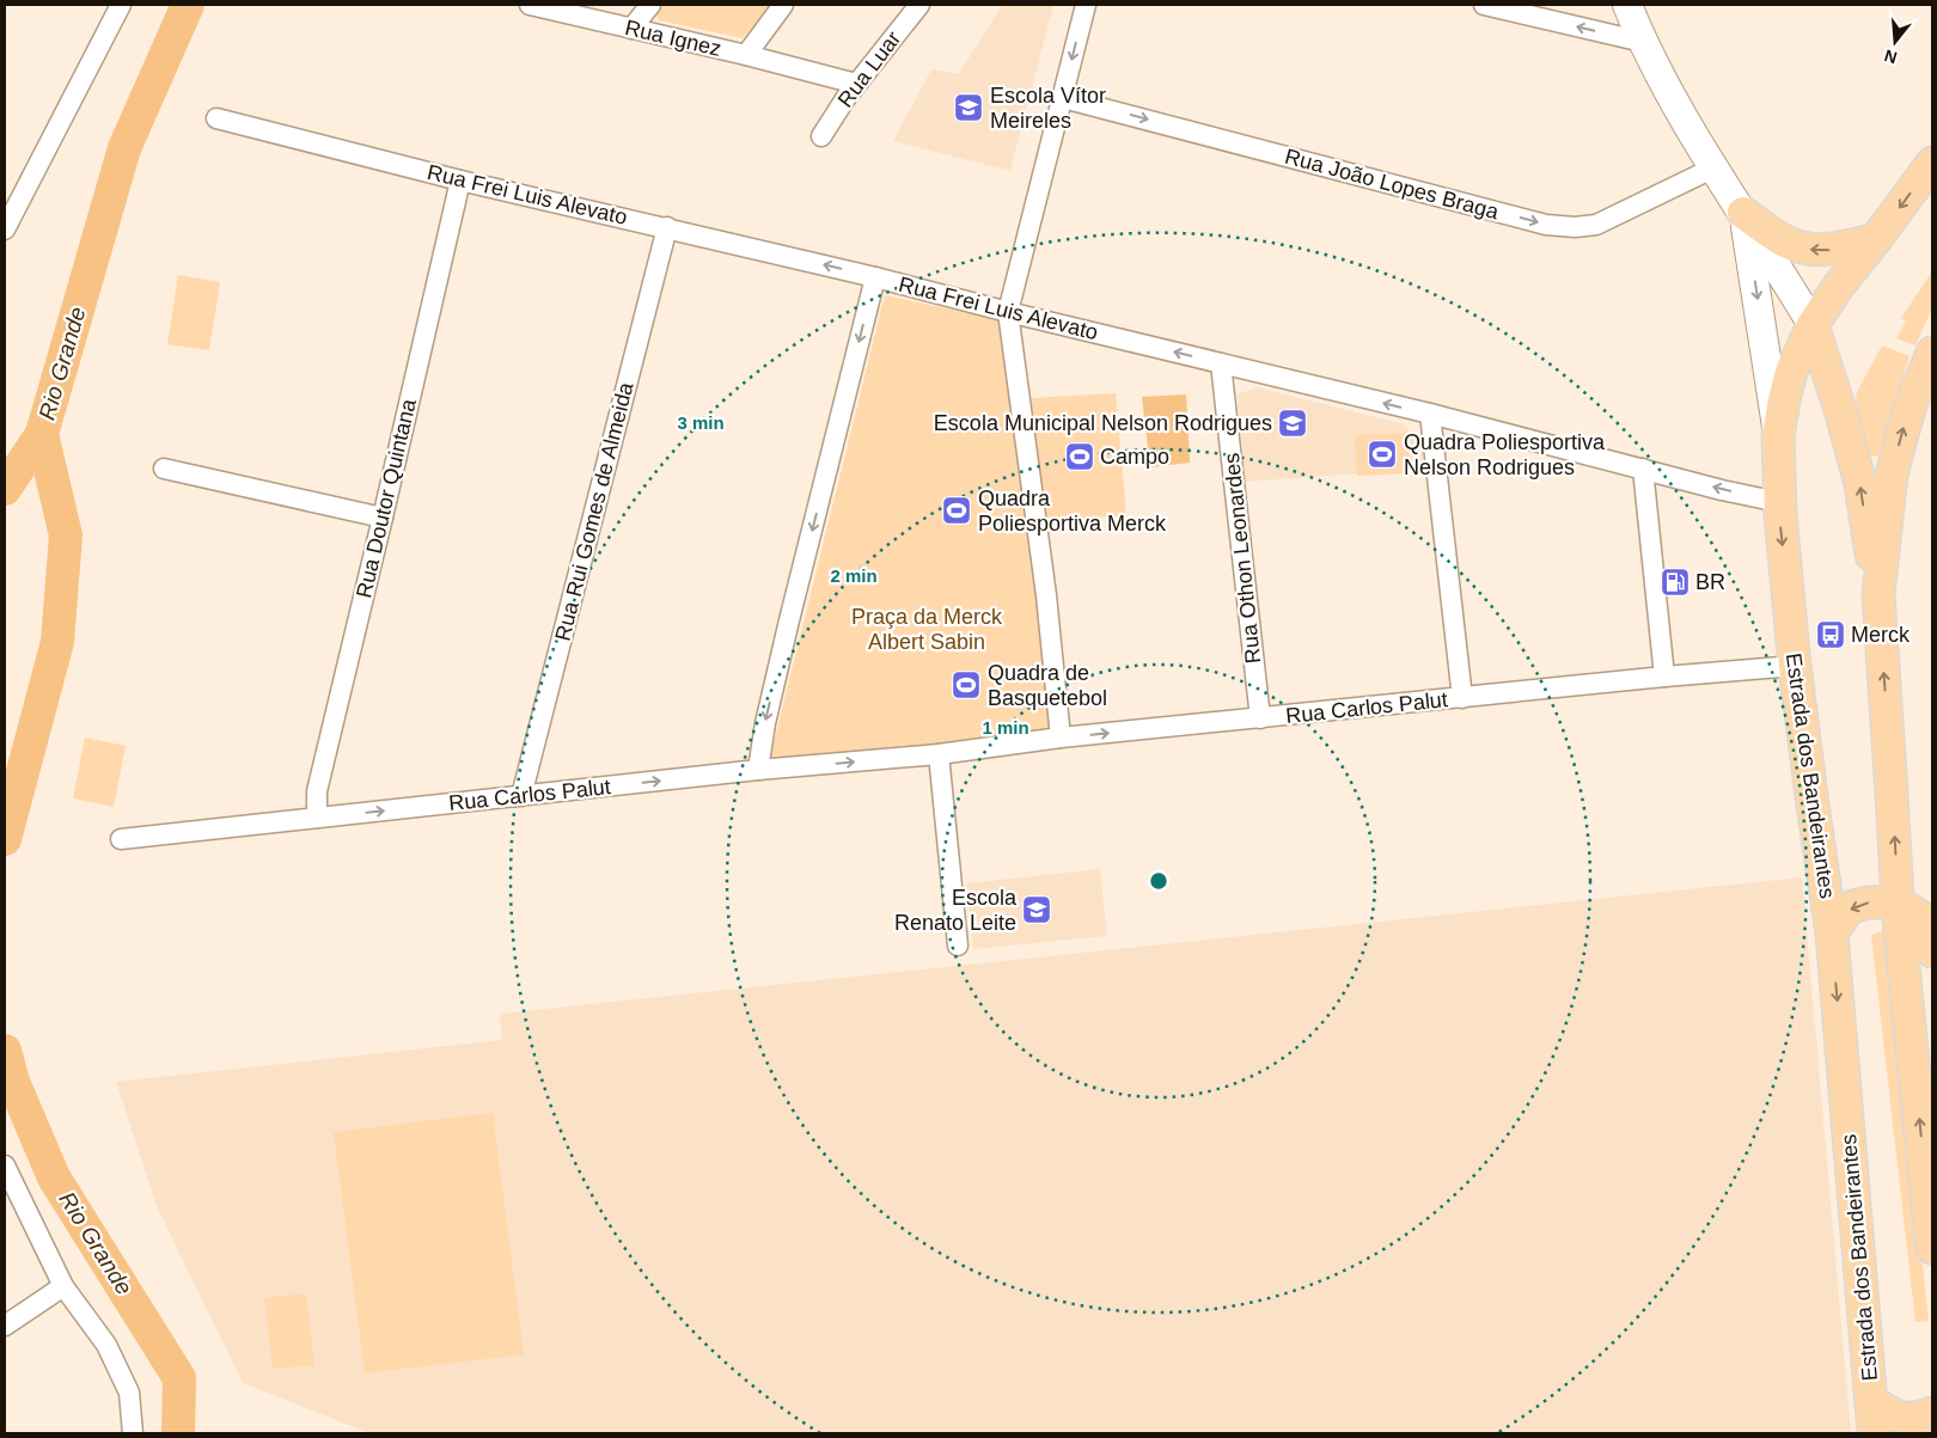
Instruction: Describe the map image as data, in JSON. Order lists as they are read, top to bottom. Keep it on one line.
{"streets":{"main road":["Estrada dos Bandeirantes"],"street":["Rua Ignez","Rua Luar","Rua João Lopes Braga","Rua Frei Luis Alevato","Rua Doutor Quintana","Rua Rui Gomes de Almeida","Rua Othon Leonardes","Rua Carlos Palut"]},"crossings":[["Rua Ignez","Rua Luar"],["Rua Frei Luis Alevato","Rua Doutor Quintana"],["Rua Frei Luis Alevato","Rua Rui Gomes de Almeida"],["Rua Frei Luis Alevato","Rua Othon Leonardes"],["Rua Frei Luis Alevato","Estrada dos Bandeirantes"],["Rua Doutor Quintana","Rua Carlos Palut"],["Rua Rui Gomes de Almeida","Rua Carlos Palut"],["Rua Othon Leonardes","Rua Carlos Palut"],["Rua Carlos Palut","Estrada dos Bandeirantes"]],"one_way":["Rua João Lopes Braga","Rua Frei Luis Alevato","Rua Carlos Palut"],"water":["Rio Grande"],"parks":["Praça da Merck Albert Sabin"],"places":{"school or university":["Escola Vítor Meireles","Escola Municipal Nelson Rodrigues","Escola Renato Leite"],"sports":["Quadra Poliesportiva Nelson Rodrigues","Campo","Quadra Poliesportiva Merck","Quadra de Basquetebol"],"fuel station":["BR"],"bus stop":["Merck"]},"north":"bottom","rings":["3 min","2 min","1 min"]}
